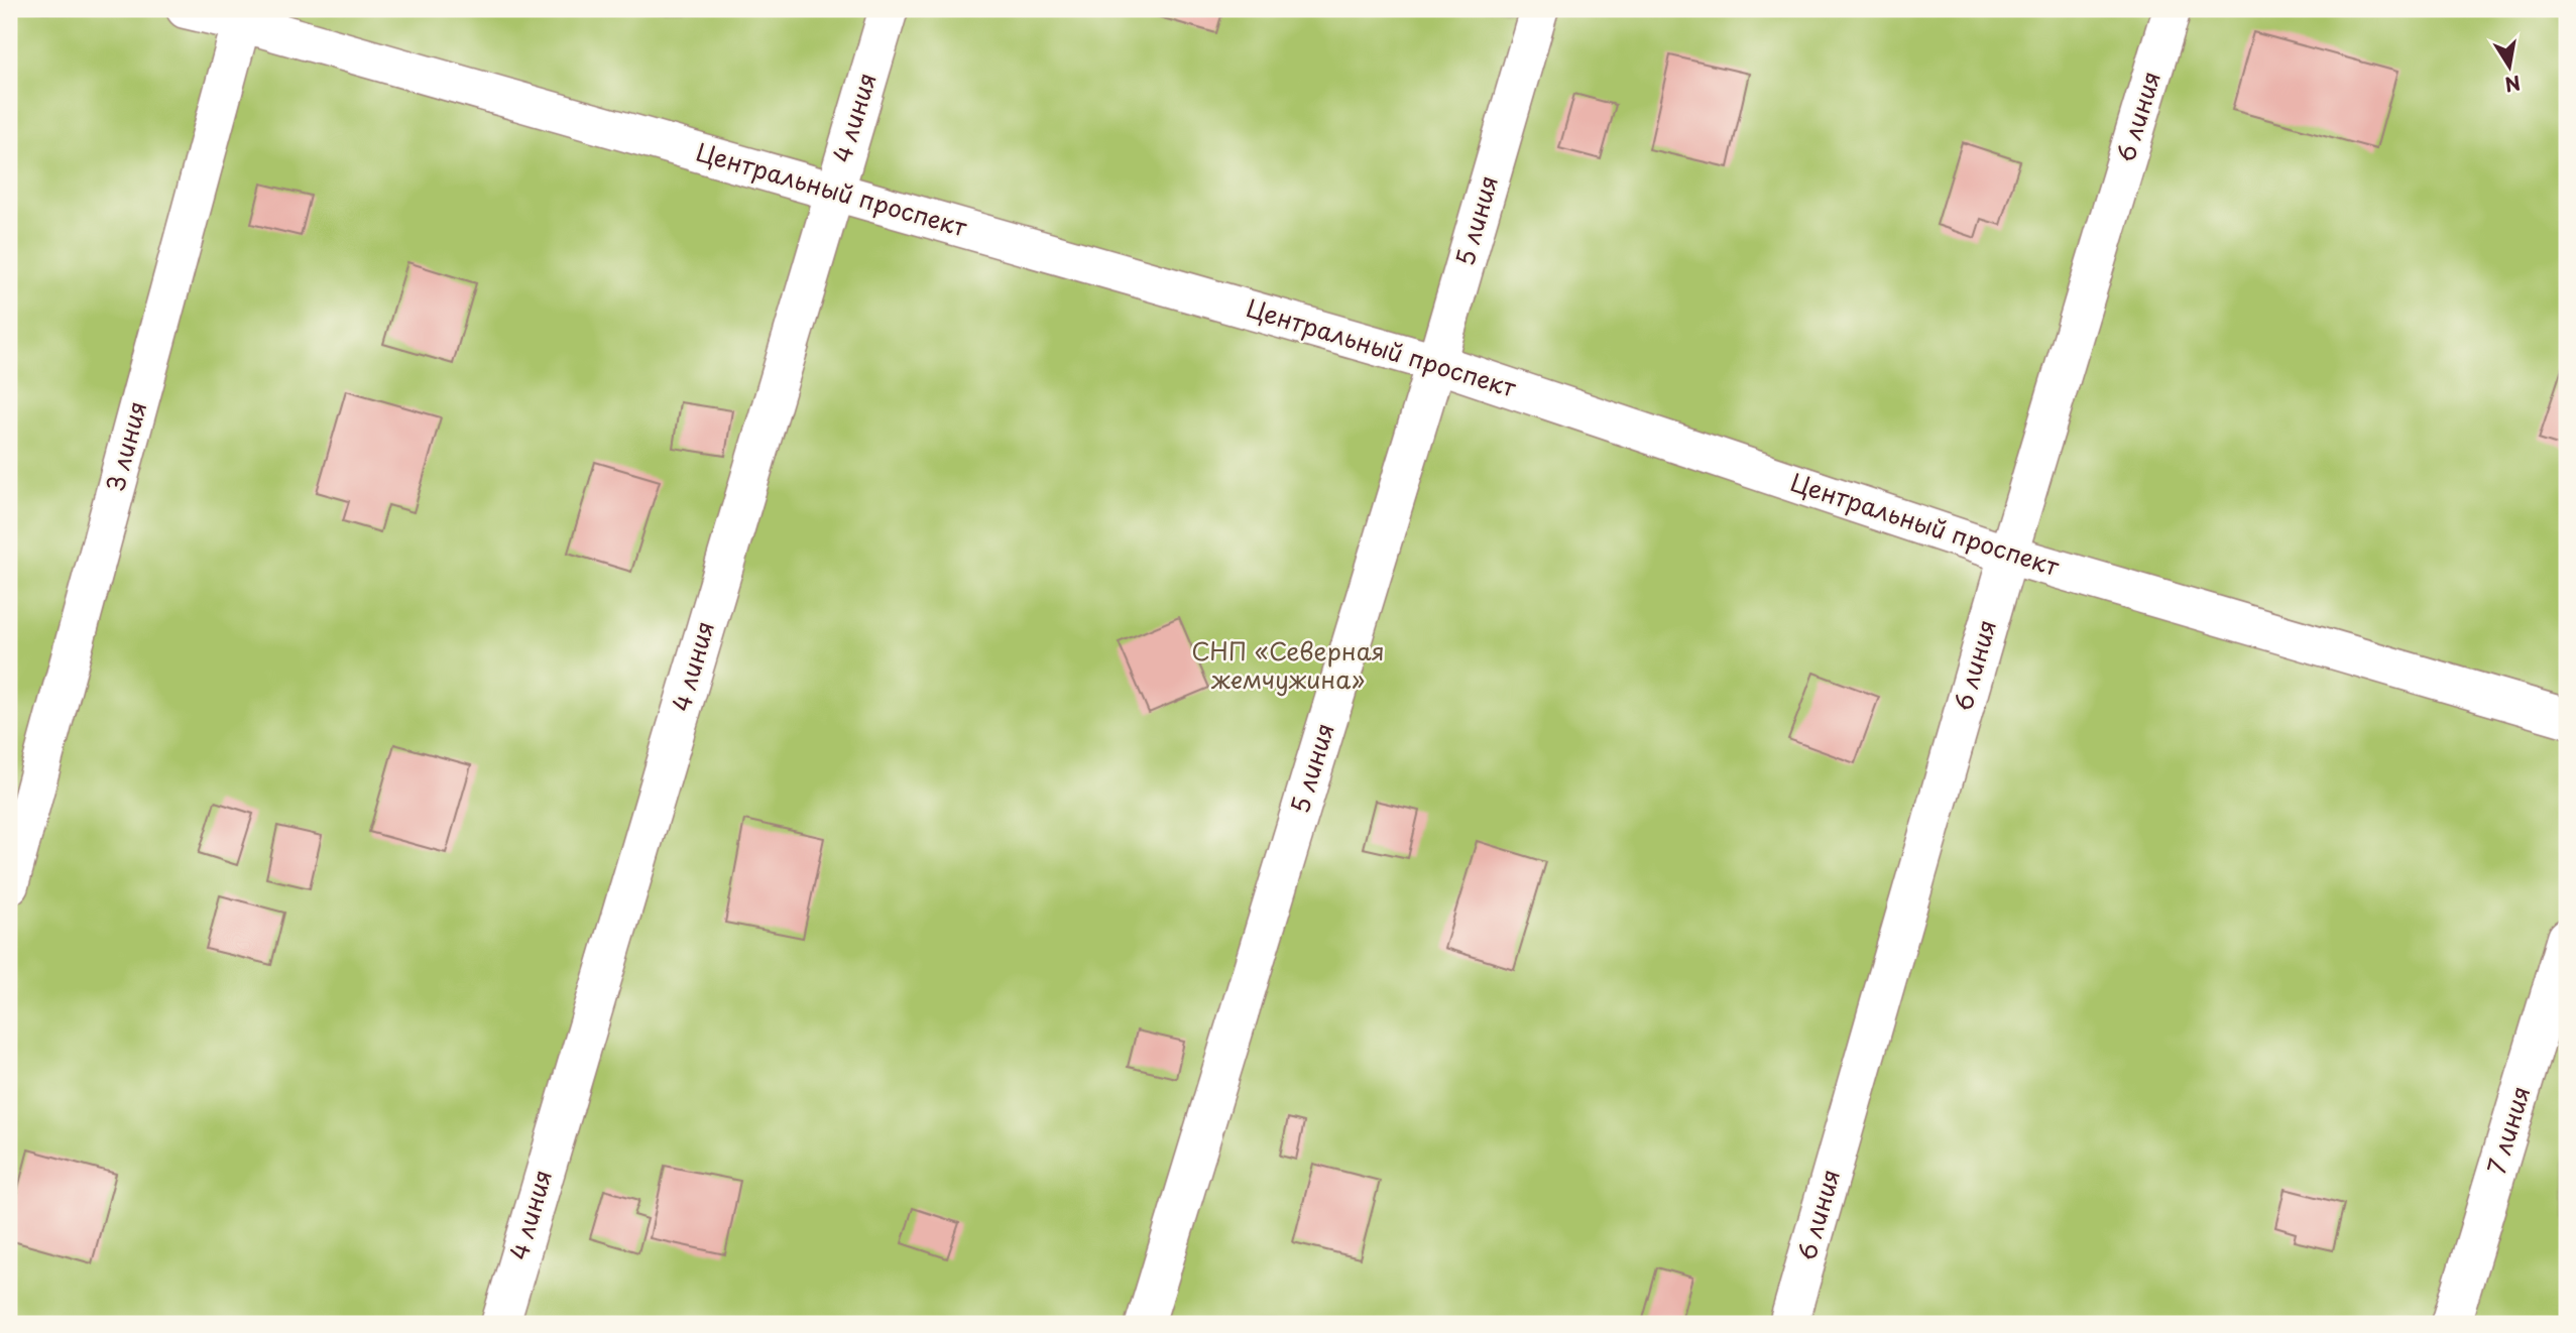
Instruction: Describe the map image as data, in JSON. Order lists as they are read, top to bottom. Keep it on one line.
{"streets":{"street":["6 линия","4 линия","Центральный проспект","5 линия","3 линия","7 линия"]},"crossings":[["6 линия","Центральный проспект"],["4 линия","Центральный проспект"],["Центральный проспект","5 линия"],["Центральный проспект","3 линия"]],"parks":["СНП «Северная жемчужина»"],"north":"bottom"}
